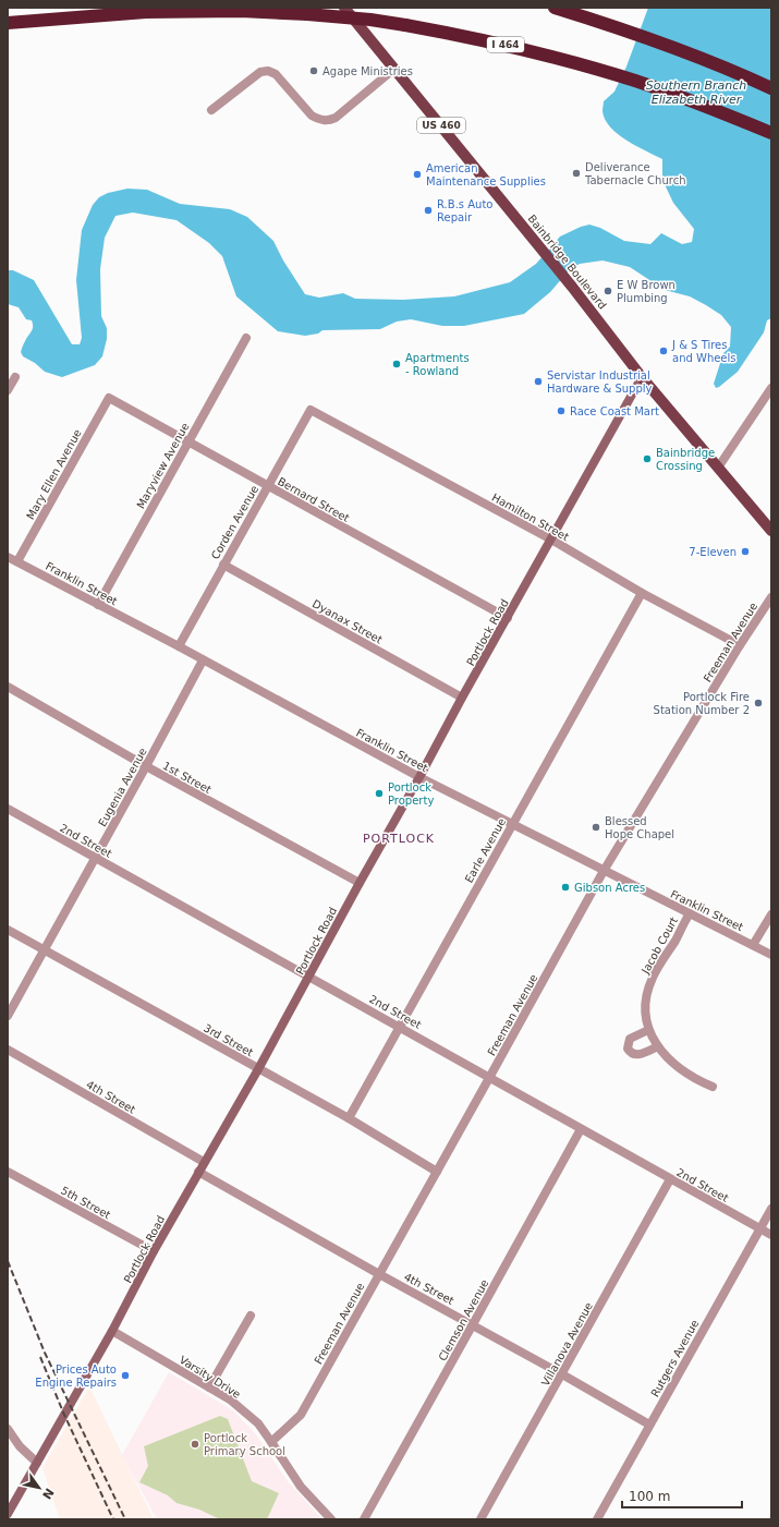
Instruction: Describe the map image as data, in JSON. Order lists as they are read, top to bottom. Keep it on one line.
{"streets":{"highway":["I 464"],"main road":["US 460","Bainbridge Boulevard","Portlock Road"],"street":["Maryview Avenue","Mary Ellen Avenue","Bernard Street","Hamilton Street","Corden Avenue","Franklin Street","Dyanax Street","Freeman Avenue","1st Street","Eugenia Avenue","2nd Street","Earle Avenue","Jacob Court","3rd Street","4th Street","5th Street","Clemson Avenue","Villanova Avenue","Rutgers Avenue","Varsity Drive"]},"crossings":[["Bainbridge Boulevard","Portlock Road"],["Maryview Avenue","Bernard Street"],["Maryview Avenue","Franklin Street"],["Mary Ellen Avenue","Bernard Street"],["Mary Ellen Avenue","Franklin Street"],["Bernard Street","Corden Avenue"],["Bernard Street","Portlock Road"],["Hamilton Street","Corden Avenue"],["Hamilton Street","Portlock Road"],["Hamilton Street","Freeman Avenue"],["Hamilton Street","Earle Avenue"],["Corden Avenue","Franklin Street"],["Corden Avenue","Dyanax Street"],["Franklin Street","Portlock Road"],["Franklin Street","Freeman Avenue"],["Franklin Street","Eugenia Avenue"],["Franklin Street","Earle Avenue"],["Franklin Street","Jacob Court"],["Dyanax Street","Portlock Road"],["Portlock Road","1st Street"],["Portlock Road","2nd Street"],["Portlock Road","3rd Street"],["Portlock Road","4th Street"],["Portlock Road","5th Street"],["Portlock Road","Varsity Drive"],["Freeman Avenue","2nd Street"],["Freeman Avenue","3rd Street"],["Freeman Avenue","4th Street"],["Freeman Avenue","Varsity Drive"],["1st Street","Eugenia Avenue"],["Eugenia Avenue","2nd Street"],["Eugenia Avenue","3rd Street"],["2nd Street","Earle Avenue"],["2nd Street","Clemson Avenue"],["2nd Street","Villanova Avenue"],["2nd Street","Rutgers Avenue"],["Earle Avenue","3rd Street"],["4th Street","Clemson Avenue"],["4th Street","Villanova Avenue"],["4th Street","Rutgers Avenue"]],"districts":["PORTLOCK"],"water":["Southern Branch Elizabeth River"],"places":["Agape Ministries","Deliverance Tabernacle Church","American Maintenance Supplies","R.B.s Auto Repair","E W Brown Plumbing","J & S Tires and Wheels","Apartments - Rowland","Servistar Industrial Hardware & Supply","Race Coast Mart","Bainbridge Crossing","7-Eleven","Portlock Fire Station Number 2","Portlock Property","Blessed Hope Chapel","Gibson Acres","Prices Auto Engine Repairs","Portlock Primary School"],"scale_bar":"100 m","north":"bottom right"}
